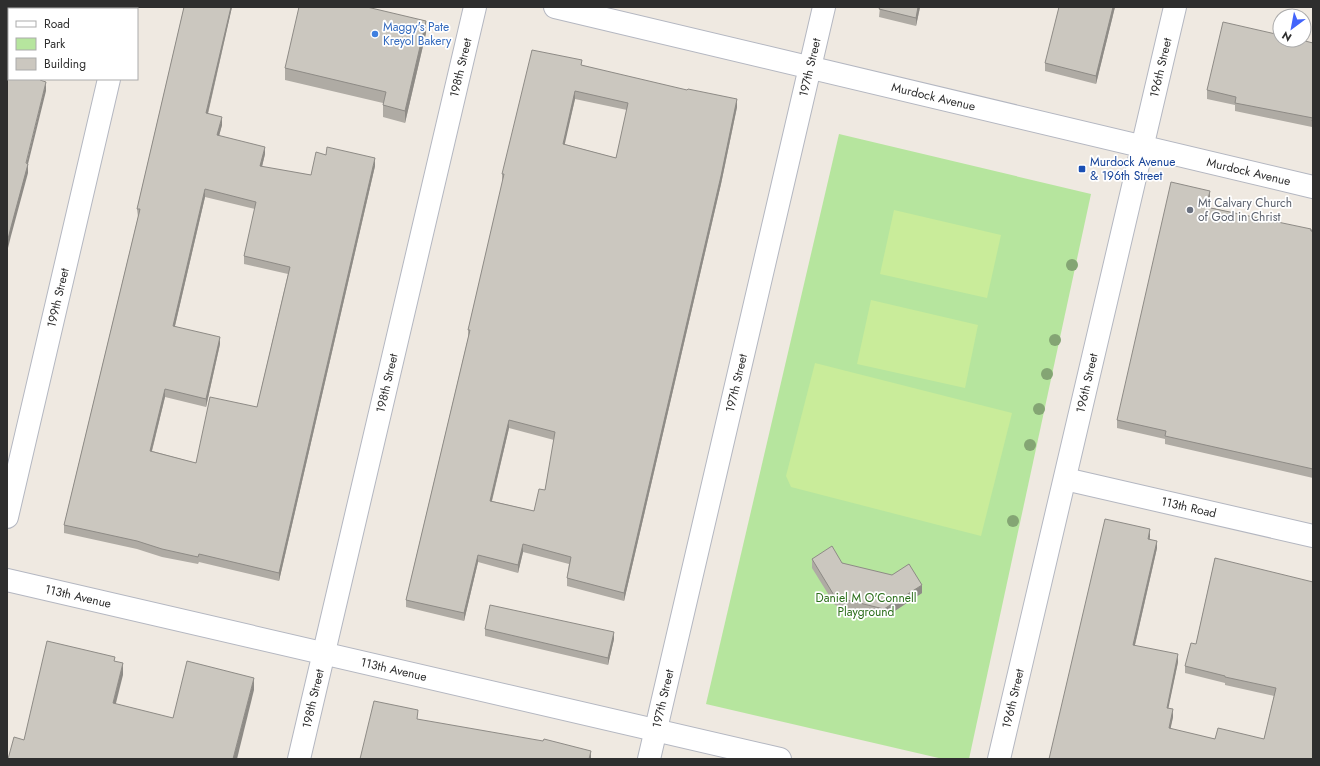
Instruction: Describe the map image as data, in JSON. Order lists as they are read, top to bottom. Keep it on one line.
{"streets":{"street":["197th Street","198th Street","196th Street","Murdock Avenue","199th Street","113th Road","113th Avenue"]},"crossings":[["197th Street","Murdock Avenue"],["197th Street","113th Avenue"],["198th Street","113th Avenue"],["196th Street","Murdock Avenue"],["196th Street","113th Road"]],"parks":["Daniel M O'Connell Playground"],"places":{"other":["Maggy's Pate Kreyol Bakery","Mt Calvary Church of God in Christ"],"transit":["Murdock Avenue & 196th Street"]},"legend":["Road","Park","Building"],"north":"bottom left"}
